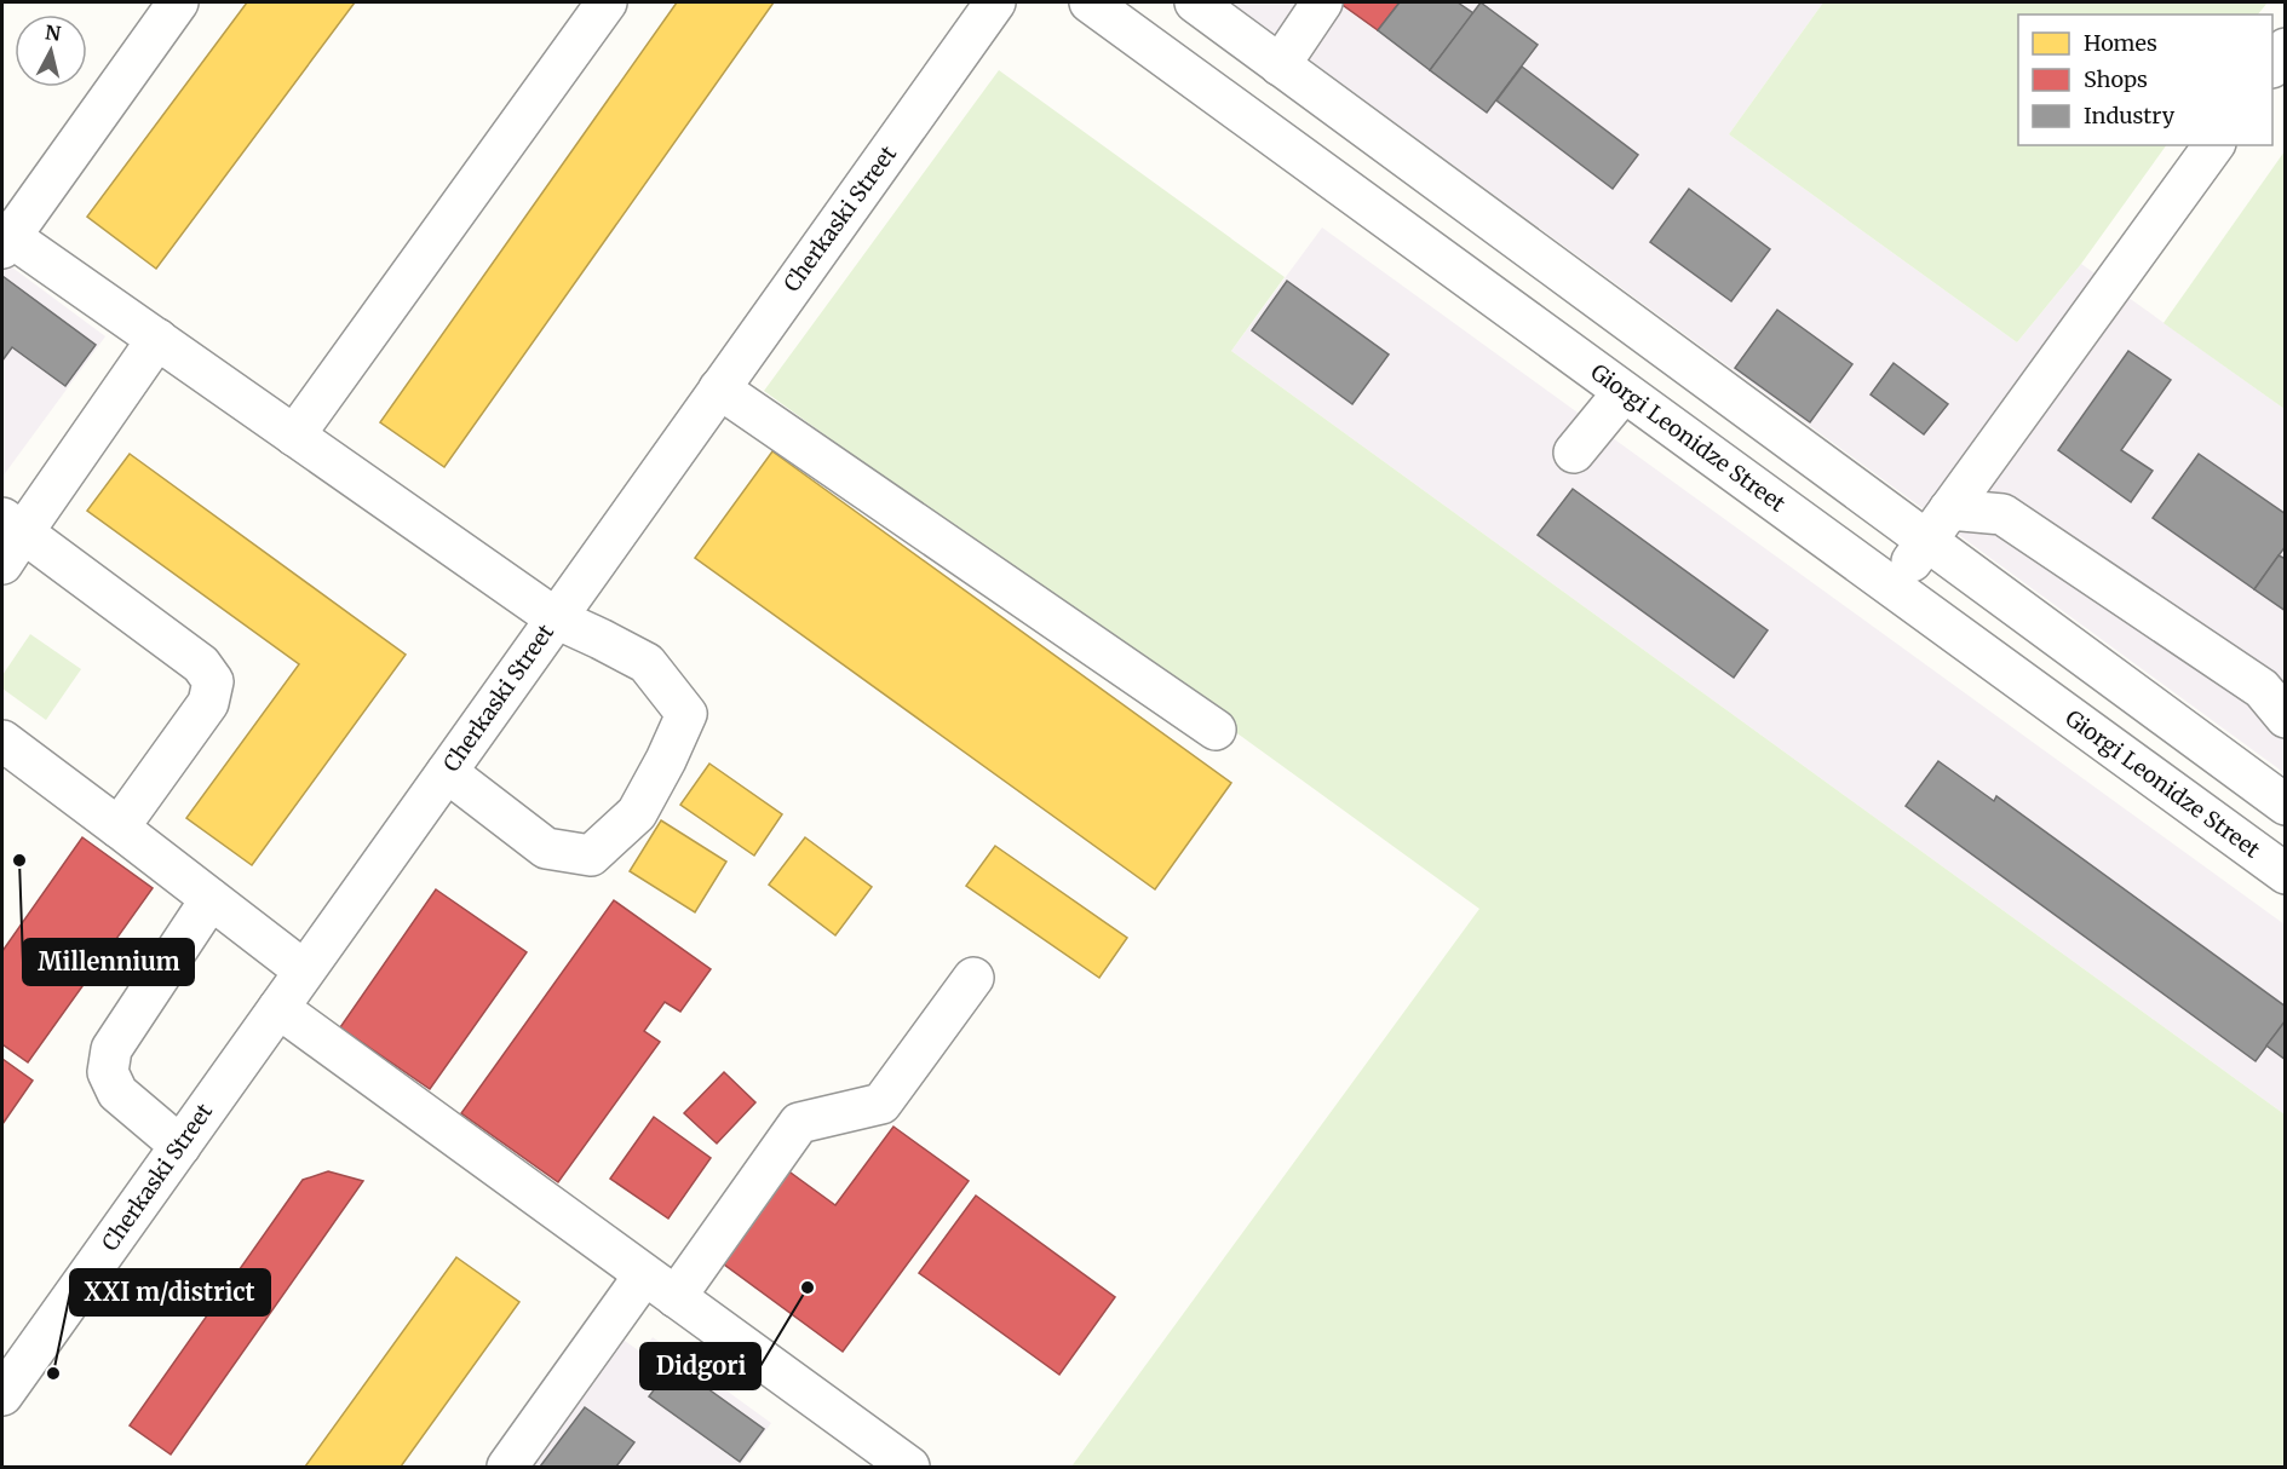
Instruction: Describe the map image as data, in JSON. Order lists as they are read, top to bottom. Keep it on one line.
{"streets":{"street":["Cherkaski Street","Giorgi Leonidze Street"]},"places":["Millennium","Didgori","XXI m/district"],"legend":["Homes","Shops","Industry"],"north":"top"}
